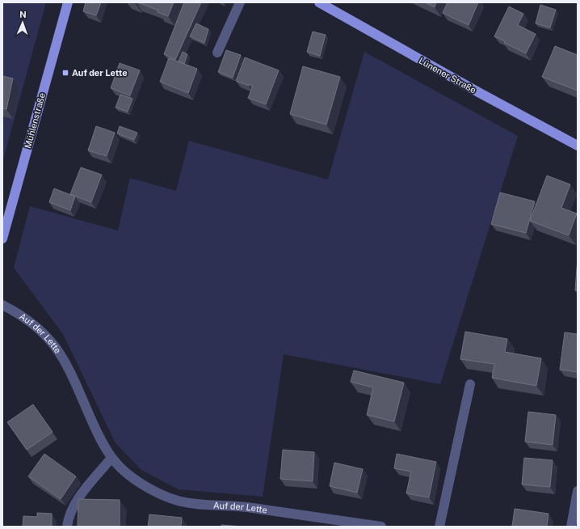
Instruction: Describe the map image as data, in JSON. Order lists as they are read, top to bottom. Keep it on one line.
{"streets":{"main road":["Lünener Straße","Mühlenstraße"],"street":["Auf der Lette"]},"places":{"transit":["Auf der Lette"]},"north":"top"}
